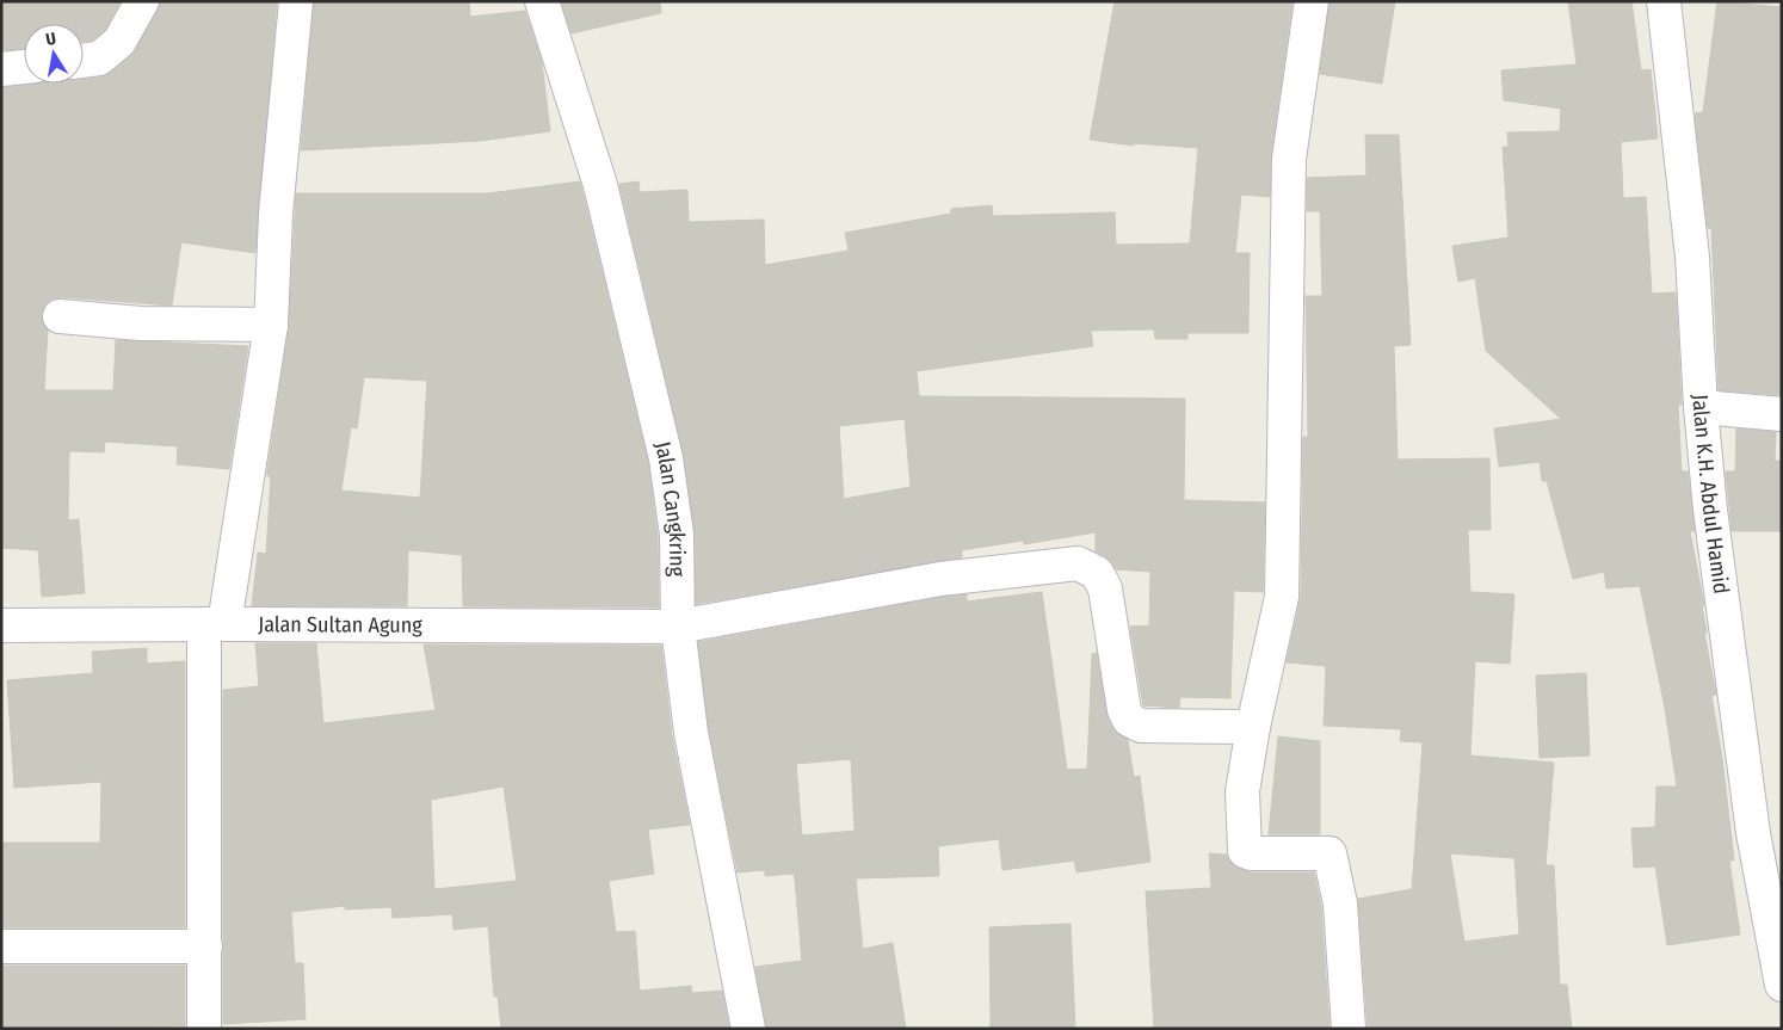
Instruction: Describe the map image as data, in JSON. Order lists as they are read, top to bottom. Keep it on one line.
{"streets":{"street":["Jalan K.H. Abdul Hamid","Jalan Cangkring","Jalan Sultan Agung"]},"crossings":[["Jalan Cangkring","Jalan Sultan Agung"]],"north":"top"}
